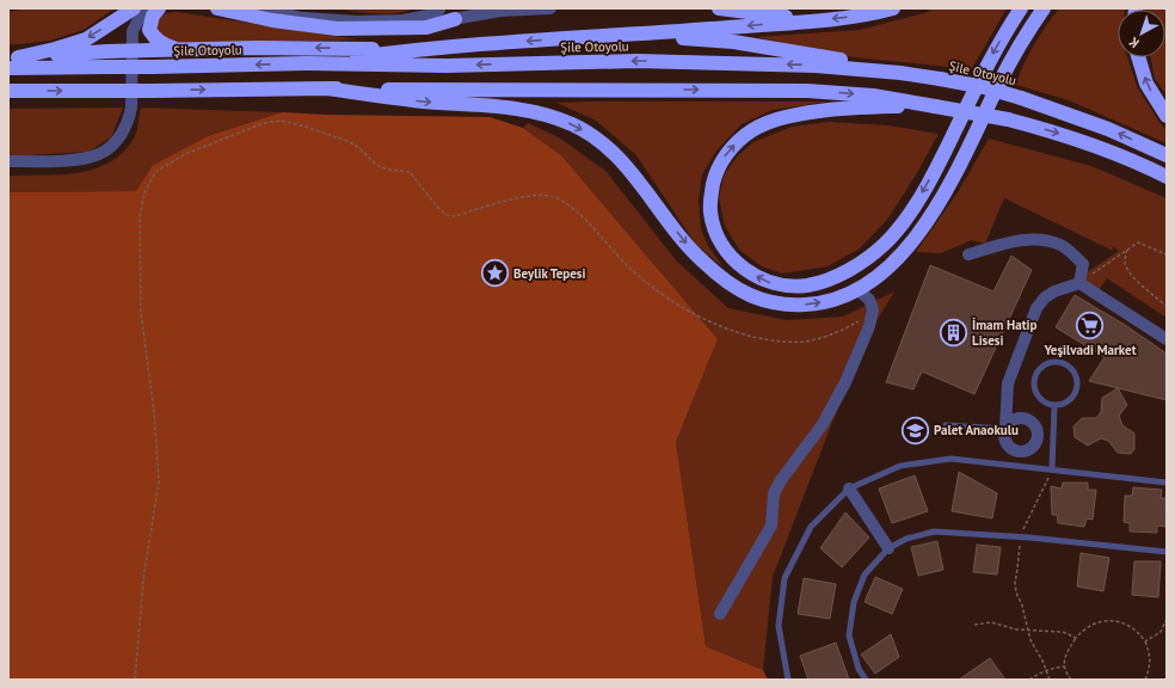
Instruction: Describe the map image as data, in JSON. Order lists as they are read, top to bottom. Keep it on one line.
{"streets":{"highway":["Şile Otoyolu"]},"places":{"place":["Beylik Tepesi"],"supermarket":["Yeşilvadi Market"],"building":["İmam Hatip Lisesi"],"school or university":["Palet Anaokulu"]},"north":"bottom left"}
